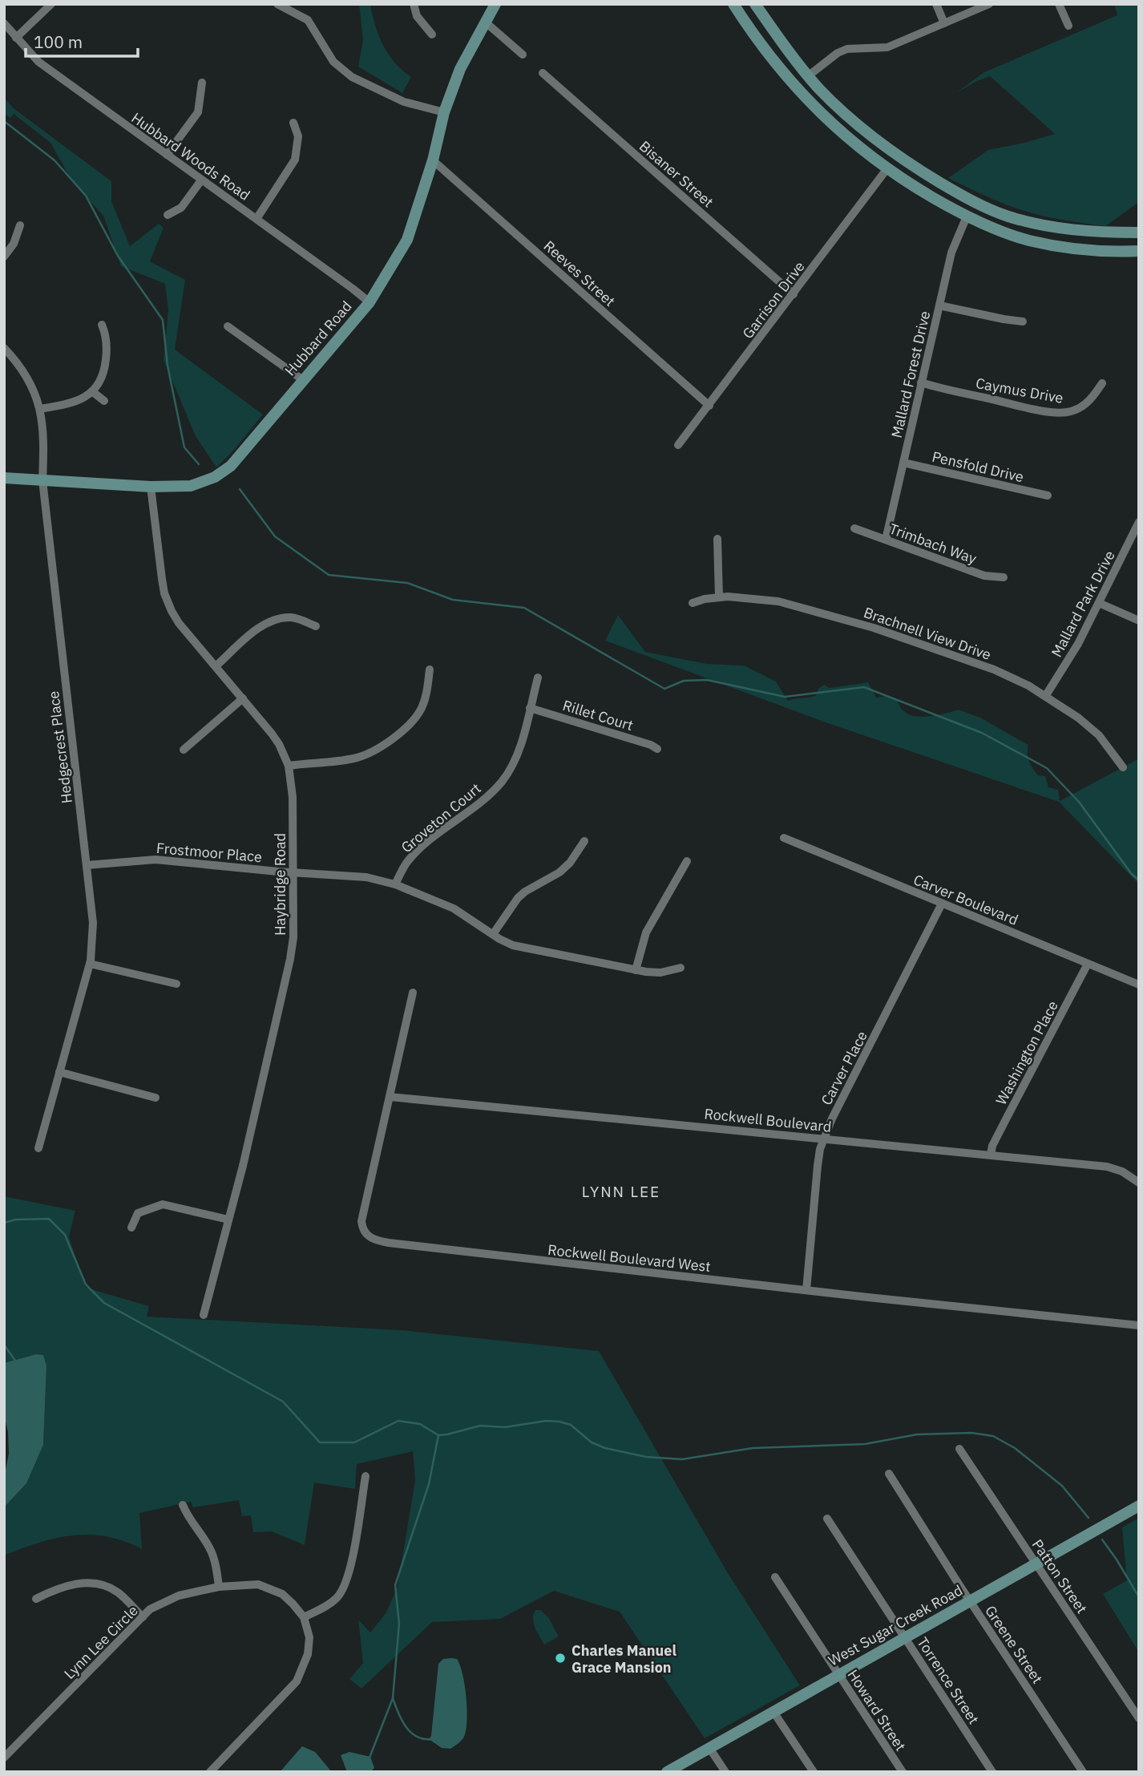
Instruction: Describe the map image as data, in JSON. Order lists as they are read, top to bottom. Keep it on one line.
{"streets":{"main road":["Hubbard Road","West Sugar Creek Road"],"street":["Hubbard Woods Road","Bisaner Street","Reeves Street","Garrison Drive","Mallard Forest Drive","Caymus Drive","Pensfold Drive","Trimbach Way","Mallard Park Drive","Brachnell View Drive","Rillet Court","Hedgecrest Place","Groveton Court","Frostmoor Place","Haybridge Road","Carver Boulevard","Washington Place","Carver Place","Rockwell Boulevard","Rockwell Boulevard West","Patton Street","Lynn Lee Circle","Greene Street","Torrence Street","Howard Street"]},"crossings":[["Hubbard Woods Road","Hubbard Road"],["Bisaner Street","Garrison Drive"],["Reeves Street","Garrison Drive"],["Reeves Street","Hubbard Road"],["Hubbard Road","Hedgecrest Place"],["Hubbard Road","Haybridge Road"],["Mallard Forest Drive","Caymus Drive"],["Mallard Forest Drive","Pensfold Drive"],["Mallard Forest Drive","Trimbach Way"],["Mallard Park Drive","Brachnell View Drive"],["Rillet Court","Groveton Court"],["Hedgecrest Place","Frostmoor Place"],["Groveton Court","Frostmoor Place"],["Frostmoor Place","Haybridge Road"],["Carver Boulevard","Washington Place"],["Carver Boulevard","Carver Place"],["Washington Place","Rockwell Boulevard"],["Carver Place","Rockwell Boulevard"],["Carver Place","Rockwell Boulevard West"],["Rockwell Boulevard","Rockwell Boulevard West"],["Patton Street","West Sugar Creek Road"],["West Sugar Creek Road","Greene Street"],["West Sugar Creek Road","Torrence Street"],["West Sugar Creek Road","Howard Street"]],"districts":["LYNN LEE"],"places":["Charles Manuel Grace Mansion"],"scale_bar":"100 m"}
